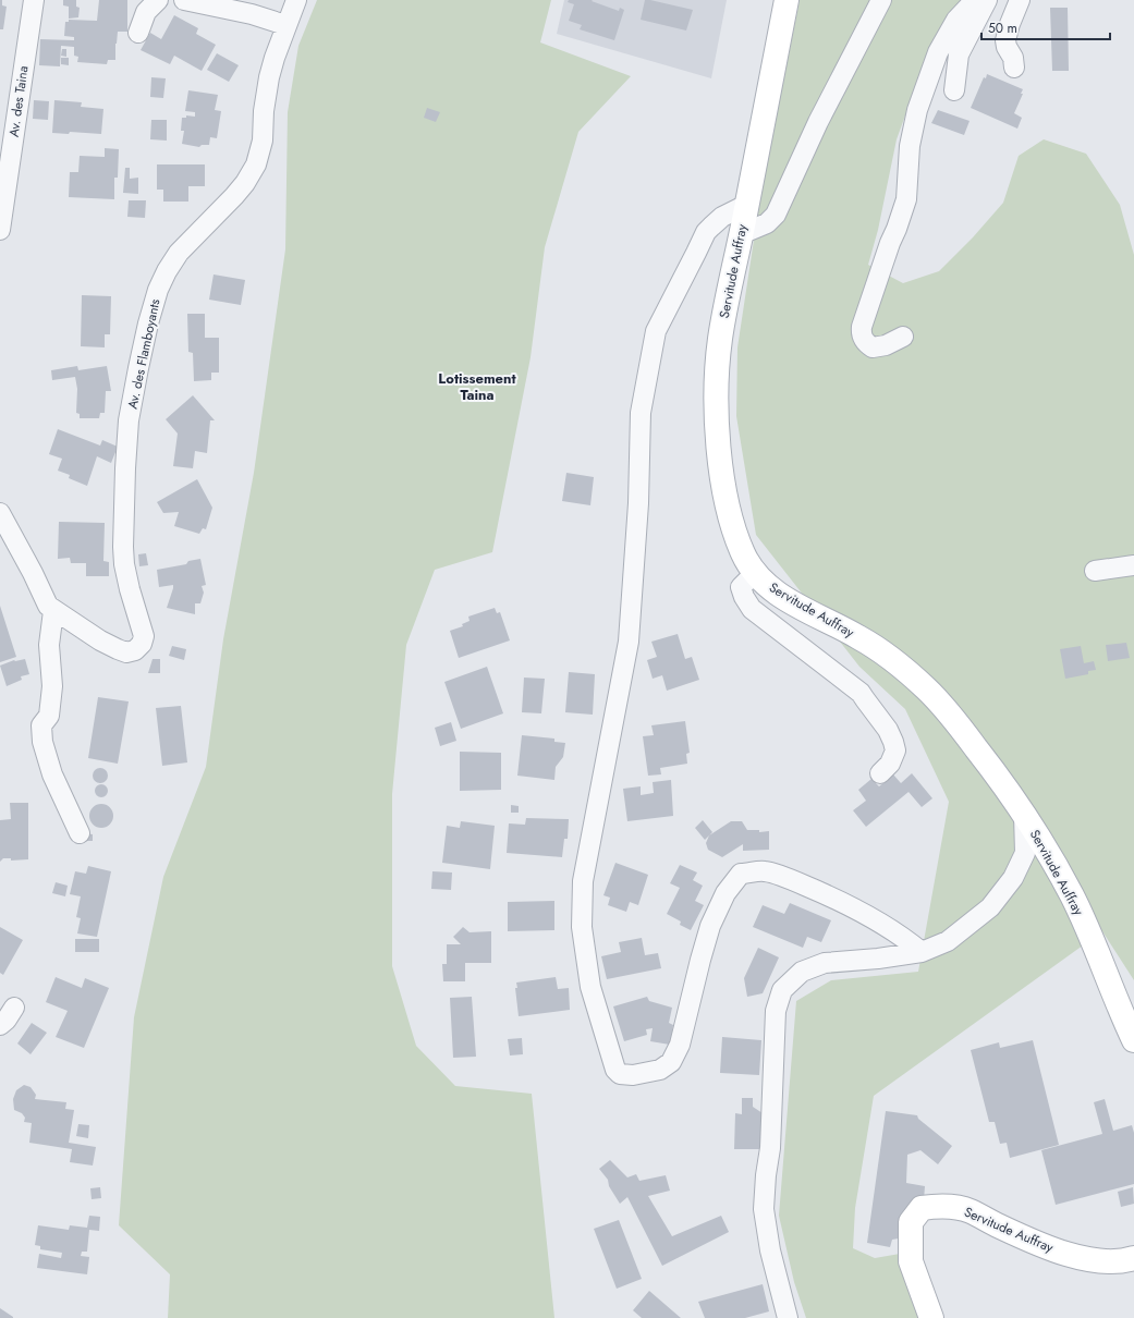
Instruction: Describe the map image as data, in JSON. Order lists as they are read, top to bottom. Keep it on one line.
{"streets":{"street":["Av. des Taina","Servitude Auffray","Av. des Flamboyants"]},"districts":["Lotissement Taina"],"scale_bar":"50 m"}
